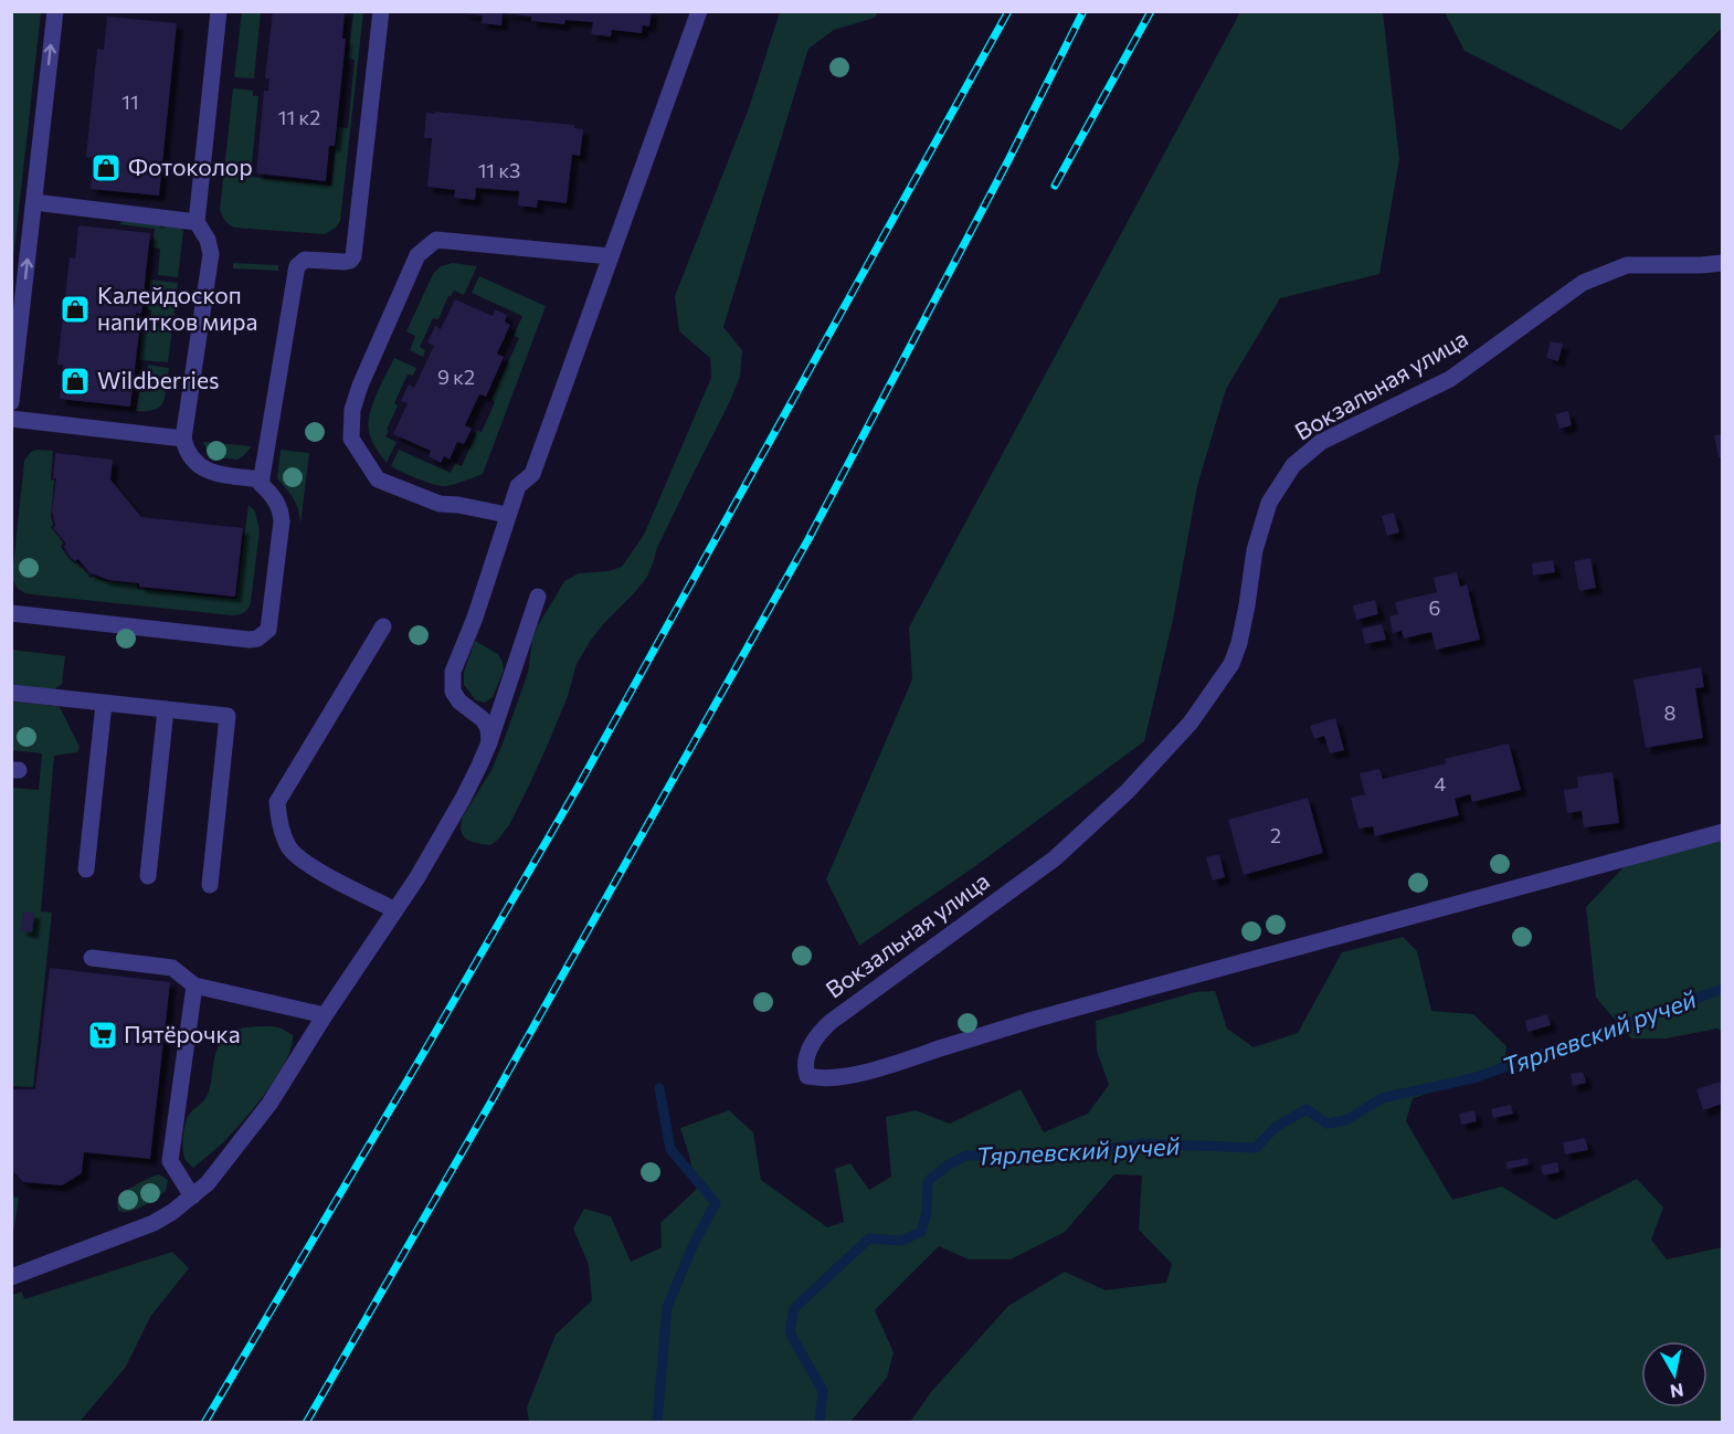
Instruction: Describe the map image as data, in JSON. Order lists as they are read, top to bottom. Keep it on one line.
{"streets":{"street":["Вокзальная улица"]},"water":["Тярлевский ручей"],"places":{"shop":["Фотоколор","Калейдоскоп напитков мира","Wildberries"],"supermarket":["Пятёрочка"]},"house_numbers":["11","11 к2","11 к3","9 к2","6","8","4","2"],"north":"bottom"}
